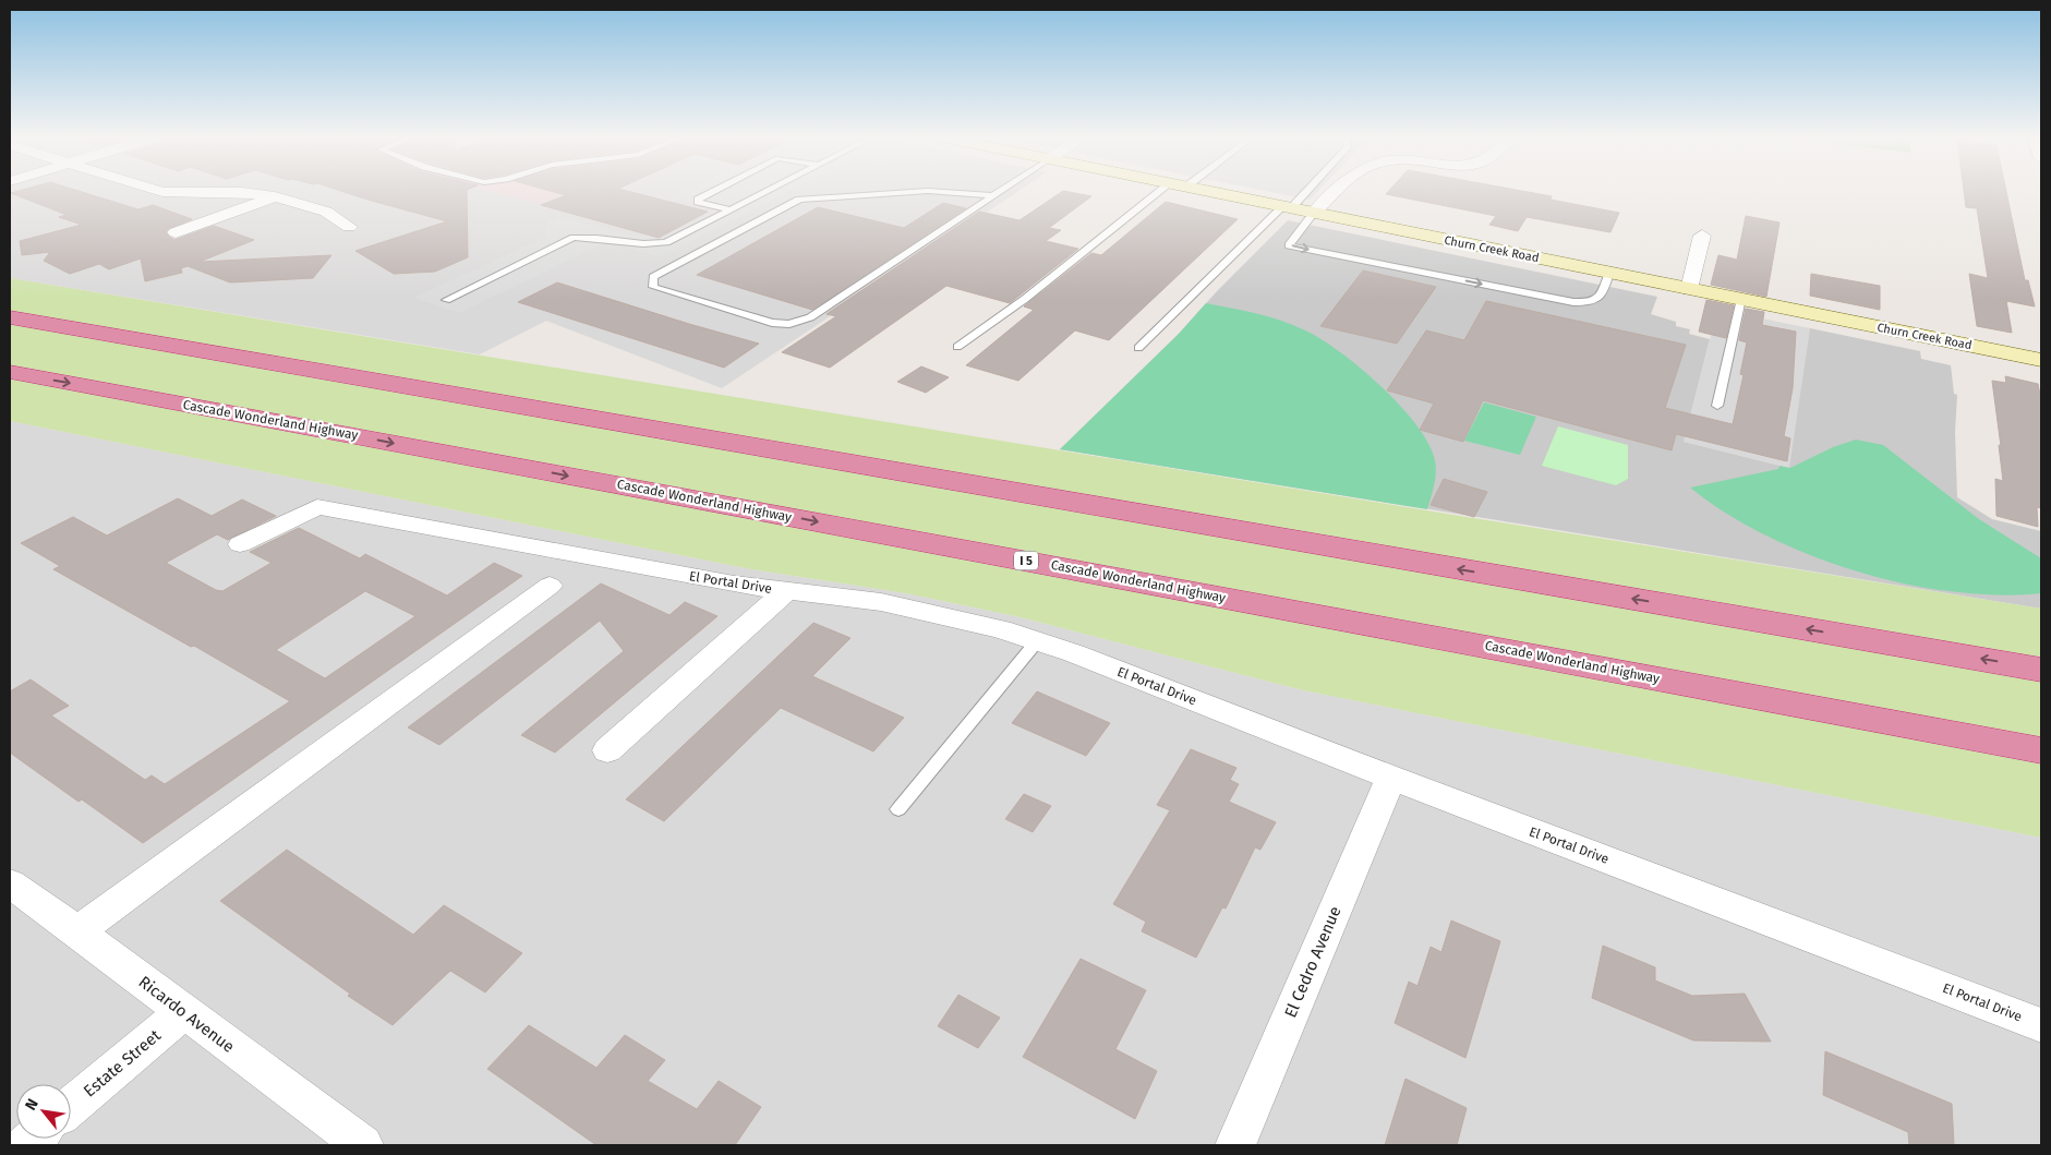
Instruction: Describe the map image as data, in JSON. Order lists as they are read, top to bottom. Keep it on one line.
{"streets":{"highway":["Cascade Wonderland Highway","I 5"],"main road":["Churn Creek Road"],"street":["El Portal Drive","El Cedro Avenue","Ricardo Avenue","Estate Street"]},"crossings":[["El Portal Drive","El Cedro Avenue"],["Ricardo Avenue","Estate Street"]],"north":"top left"}
